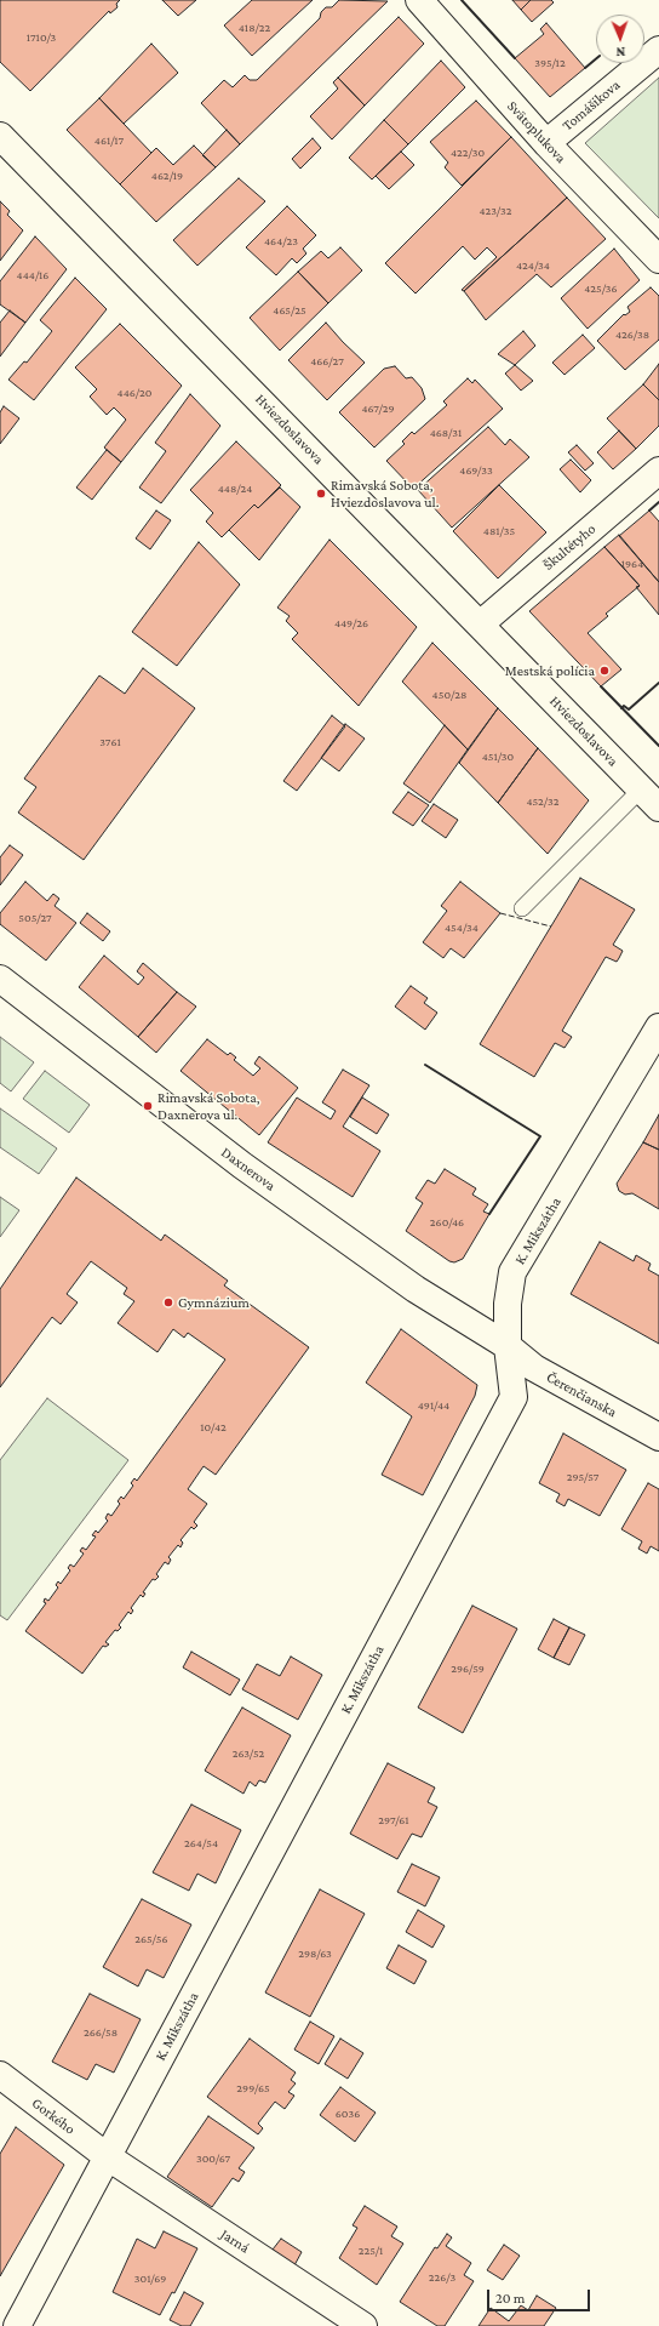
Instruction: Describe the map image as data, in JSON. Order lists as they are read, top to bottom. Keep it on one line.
{"streets":{"street":["Tomášikova","Svätoplukova","Hviezdoslavova","Škultétyho","Daxnerova","K. Mikszátha","Čerenčianska","Gorkého","Jarná"]},"crossings":[["Tomášikova","Svätoplukova"],["Hviezdoslavova","Škultétyho"],["Daxnerova","K. Mikszátha"],["Daxnerova","Čerenčianska"],["K. Mikszátha","Čerenčianska"],["K. Mikszátha","Gorkého"],["K. Mikszátha","Jarná"],["Gorkého","Jarná"]],"places":["Rimavská Sobota, Hviezdoslavova ul.","Mestská polícia","Rimavská Sobota, Daxnerova ul.","Gymnázium"],"house_numbers":["418/22","1710/3","395/12","461/17","422/30","462/19","423/32","464/23","424/34","444/16","425/36","465/25","426/38","466/27","446/20","467/29","468/31","469/33","448/24","481/35","1964","449/26","450/28","3761","451/30","452/32","505/27","454/34","260/46","491/44","10/42","295/57","296/59","263/52","297/61","264/54","265/56","298/63","266/58","299/65","6036","300/67","225/1","226/3","301/69"],"scale_bar":"20 m","north":"bottom"}
